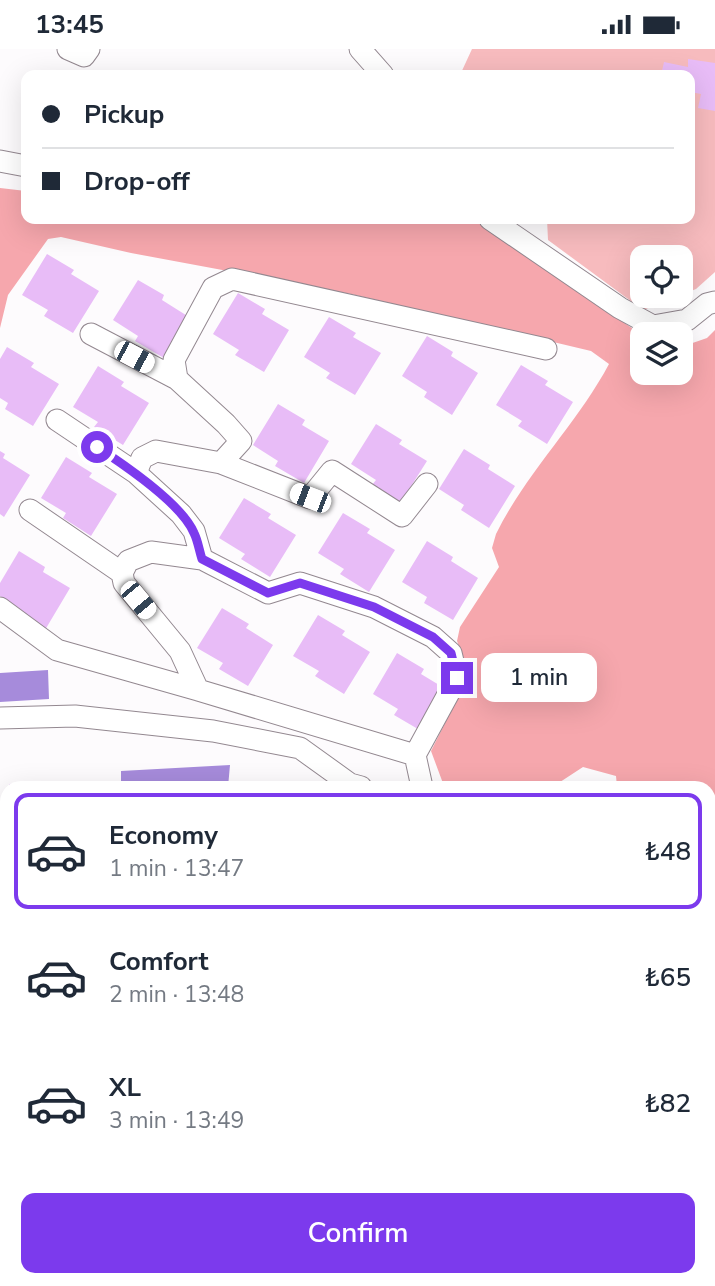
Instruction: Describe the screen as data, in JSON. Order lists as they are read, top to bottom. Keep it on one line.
{"page":{"status":"13:45","banner":["Pickup","Drop-off"],"bubble":"1 min","list":[{"name":"Economy","note":"1 min · 13:47","value":"₺48"},{"name":"Comfort","note":"2 min · 13:48","value":"₺65"},{"name":"XL","note":"3 min · 13:49","value":"₺82"}],"buttons":"Confirm"}}
